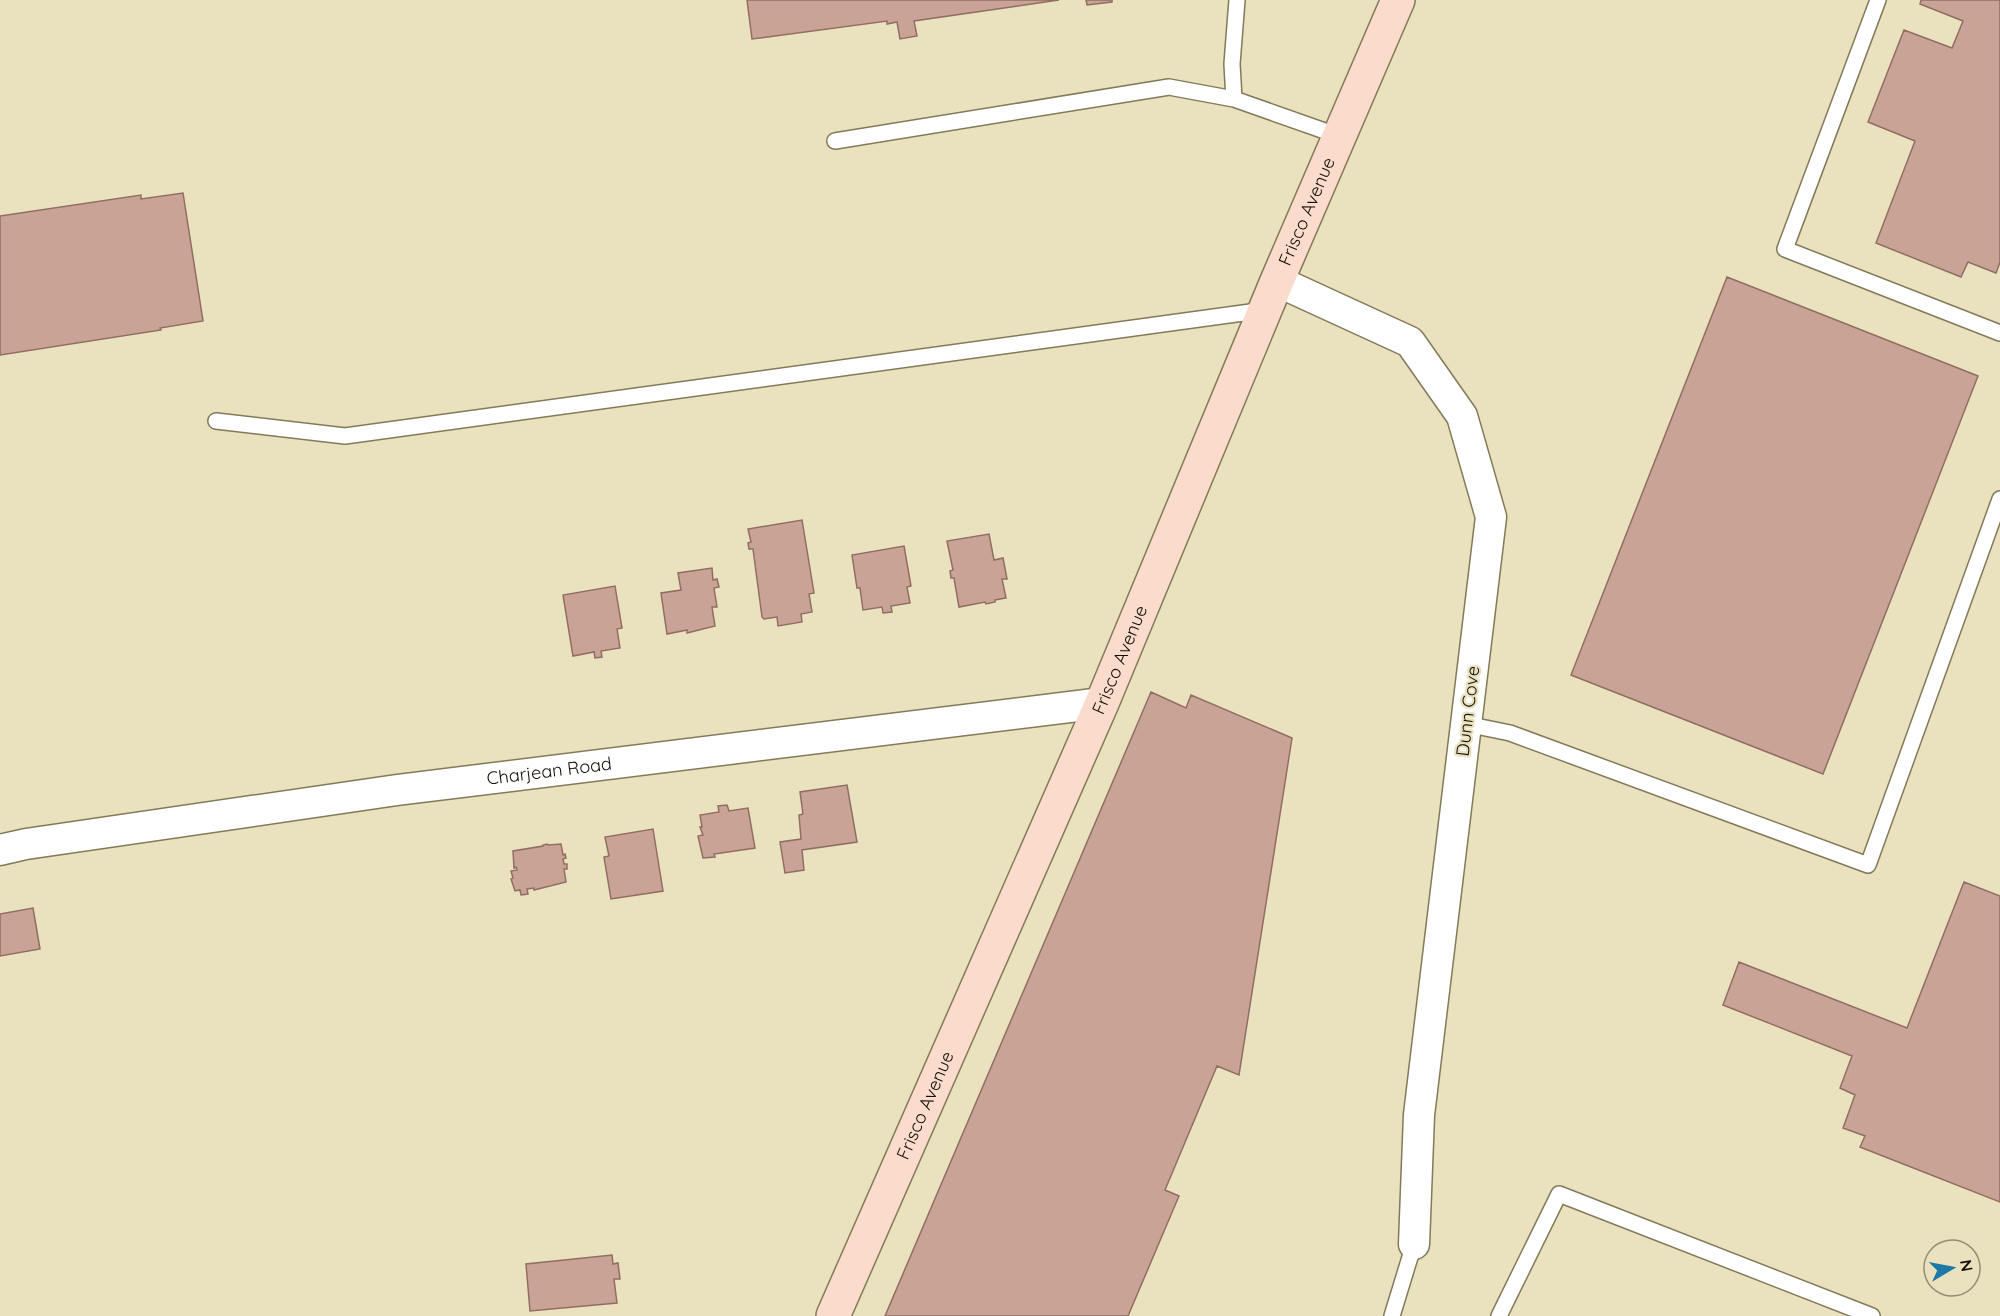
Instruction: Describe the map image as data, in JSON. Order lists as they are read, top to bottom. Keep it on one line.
{"streets":{"street":["Frisco Avenue","Dunn Cove","Charjean Road"]},"crossings":[["Frisco Avenue","Dunn Cove"],["Frisco Avenue","Charjean Road"]],"north":"right"}
